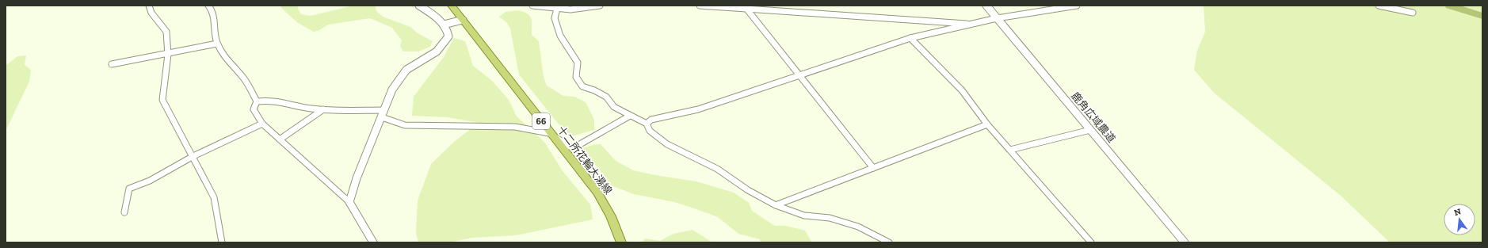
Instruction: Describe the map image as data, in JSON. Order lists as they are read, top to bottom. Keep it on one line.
{"streets":{"main road":["66","十二所花輪大湯線"],"street":["鹿角広域農道"]},"north":"top"}
